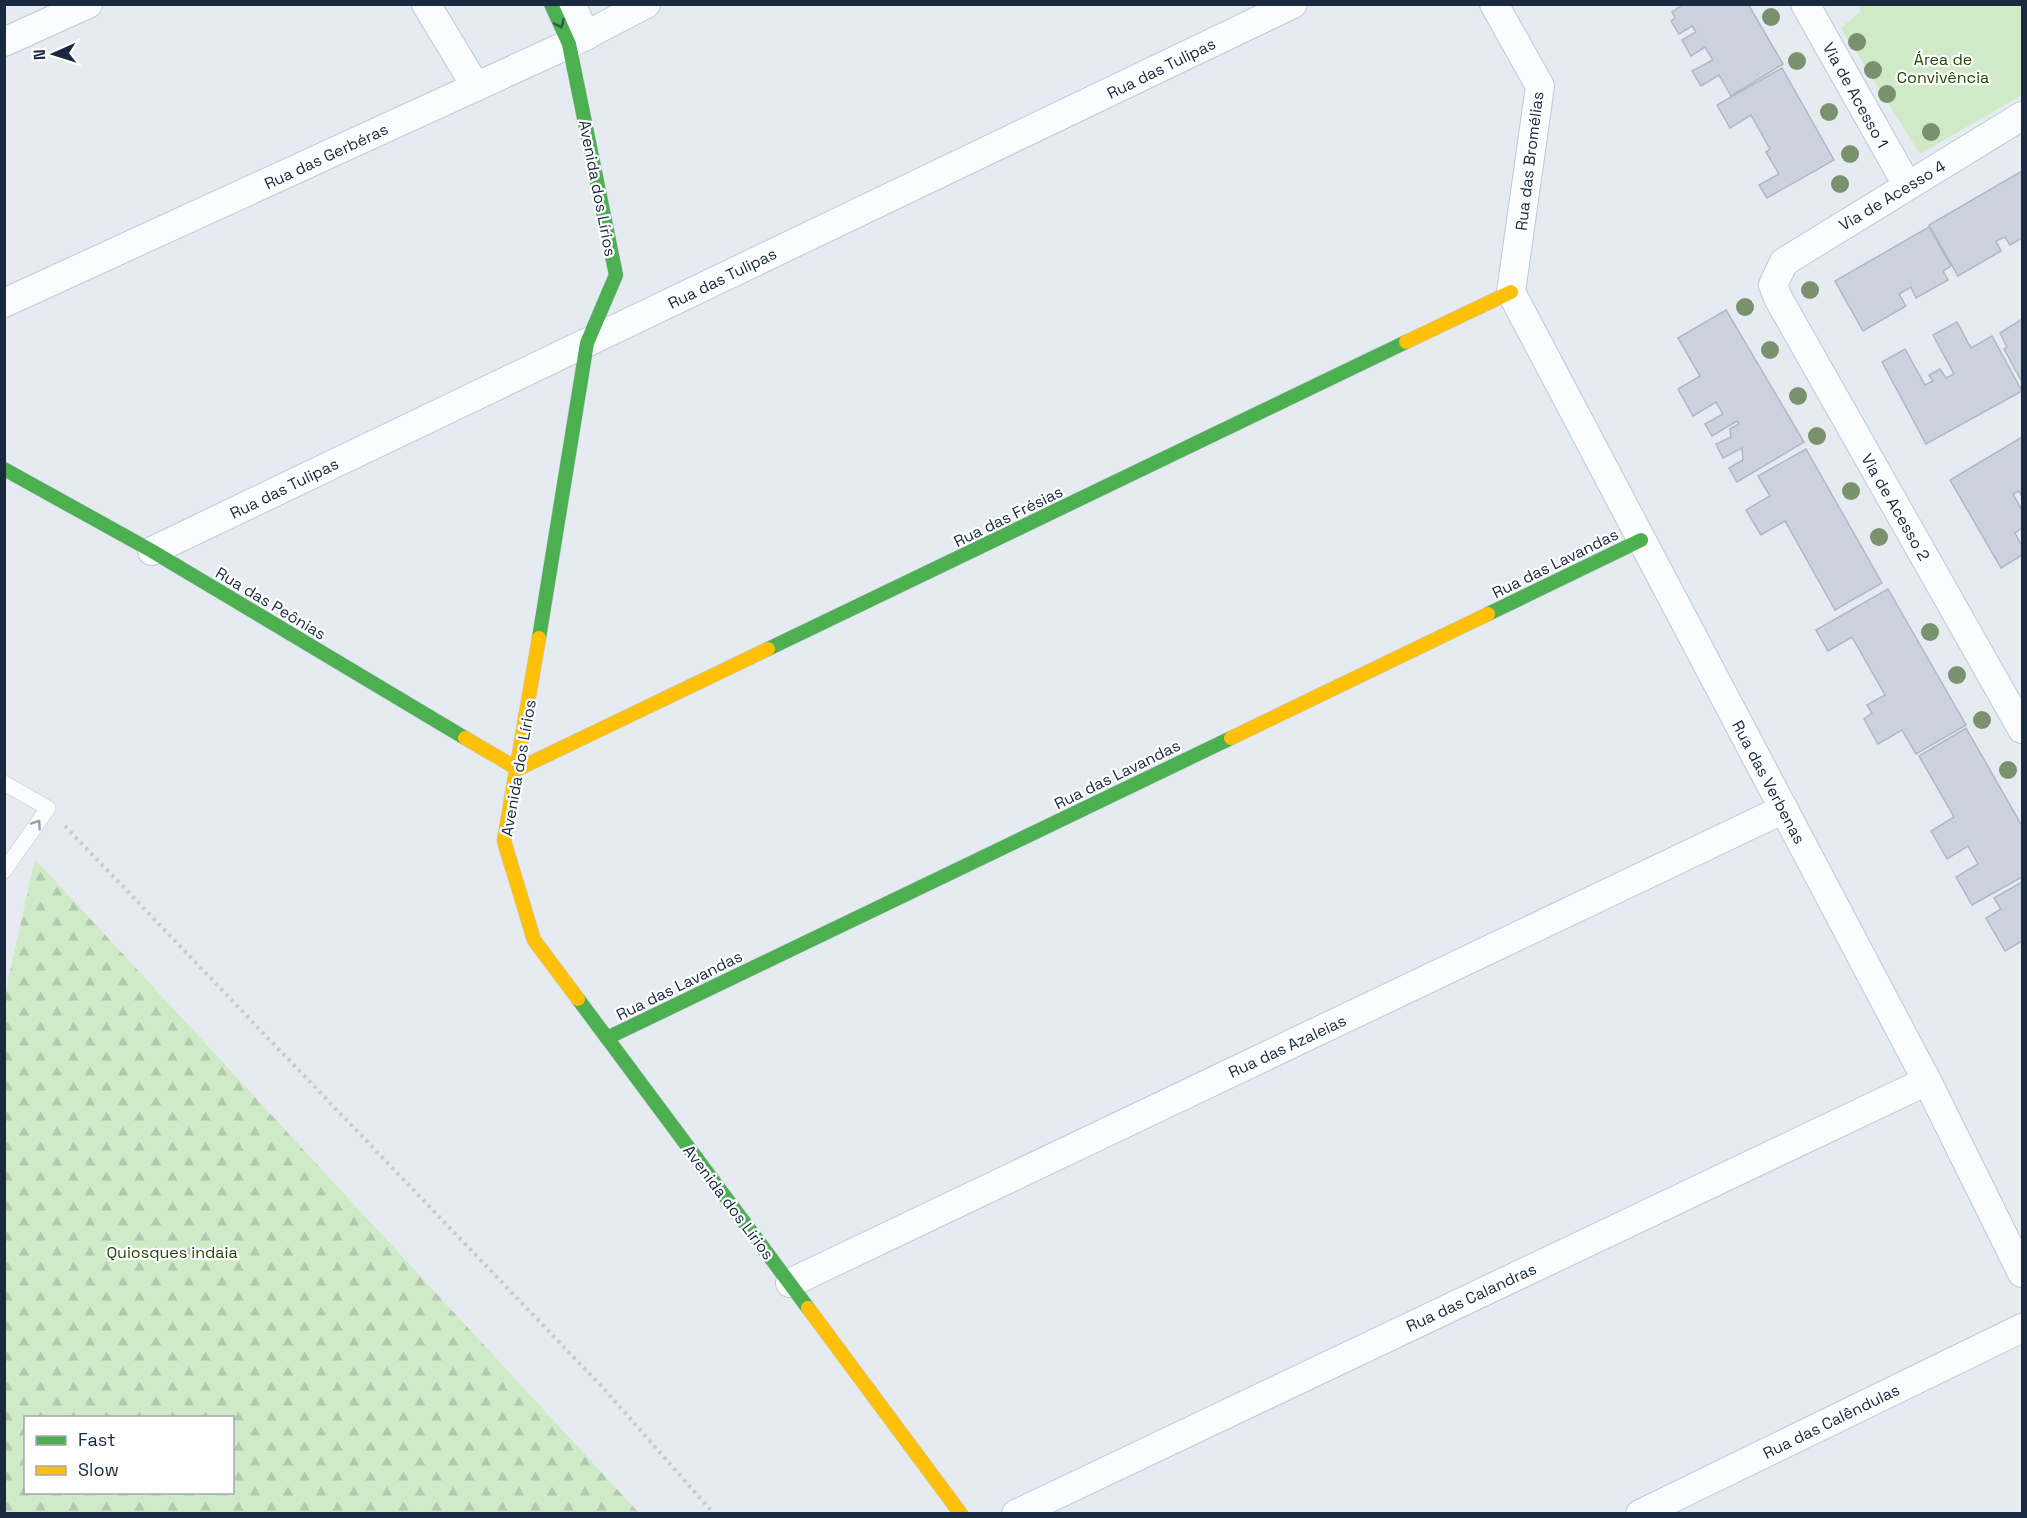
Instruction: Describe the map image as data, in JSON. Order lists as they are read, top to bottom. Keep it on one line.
{"streets":{"street":["Rua das Tulipas","Via de Acesso 1","Rua das Gerbéras","Rua das Bromélias","Avenida dos Lírios","Via de Acesso 4","Via de Acesso 2","Rua das Frésias","Rua das Lavandas","Rua das Peônias","Rua das Verbenas","Rua das Azaleias","Rua das Calandras","Rua das Calêndulas"]},"crossings":[["Rua das Tulipas","Avenida dos Lírios"],["Rua das Tulipas","Rua das Peônias"],["Via de Acesso 1","Via de Acesso 4"],["Rua das Gerbéras","Avenida dos Lírios"],["Rua das Bromélias","Rua das Frésias"],["Rua das Bromélias","Rua das Verbenas"],["Avenida dos Lírios","Rua das Frésias"],["Avenida dos Lírios","Rua das Lavandas"],["Avenida dos Lírios","Rua das Peônias"],["Avenida dos Lírios","Rua das Azaleias"],["Via de Acesso 4","Via de Acesso 2"],["Rua das Frésias","Rua das Peônias"],["Rua das Frésias","Rua das Verbenas"],["Rua das Lavandas","Rua das Verbenas"],["Rua das Verbenas","Rua das Azaleias"],["Rua das Verbenas","Rua das Calandras"]],"parks":["Área de Convivência","Quiosques indaia"],"legend":["Fast","Slow"],"north":"left"}
